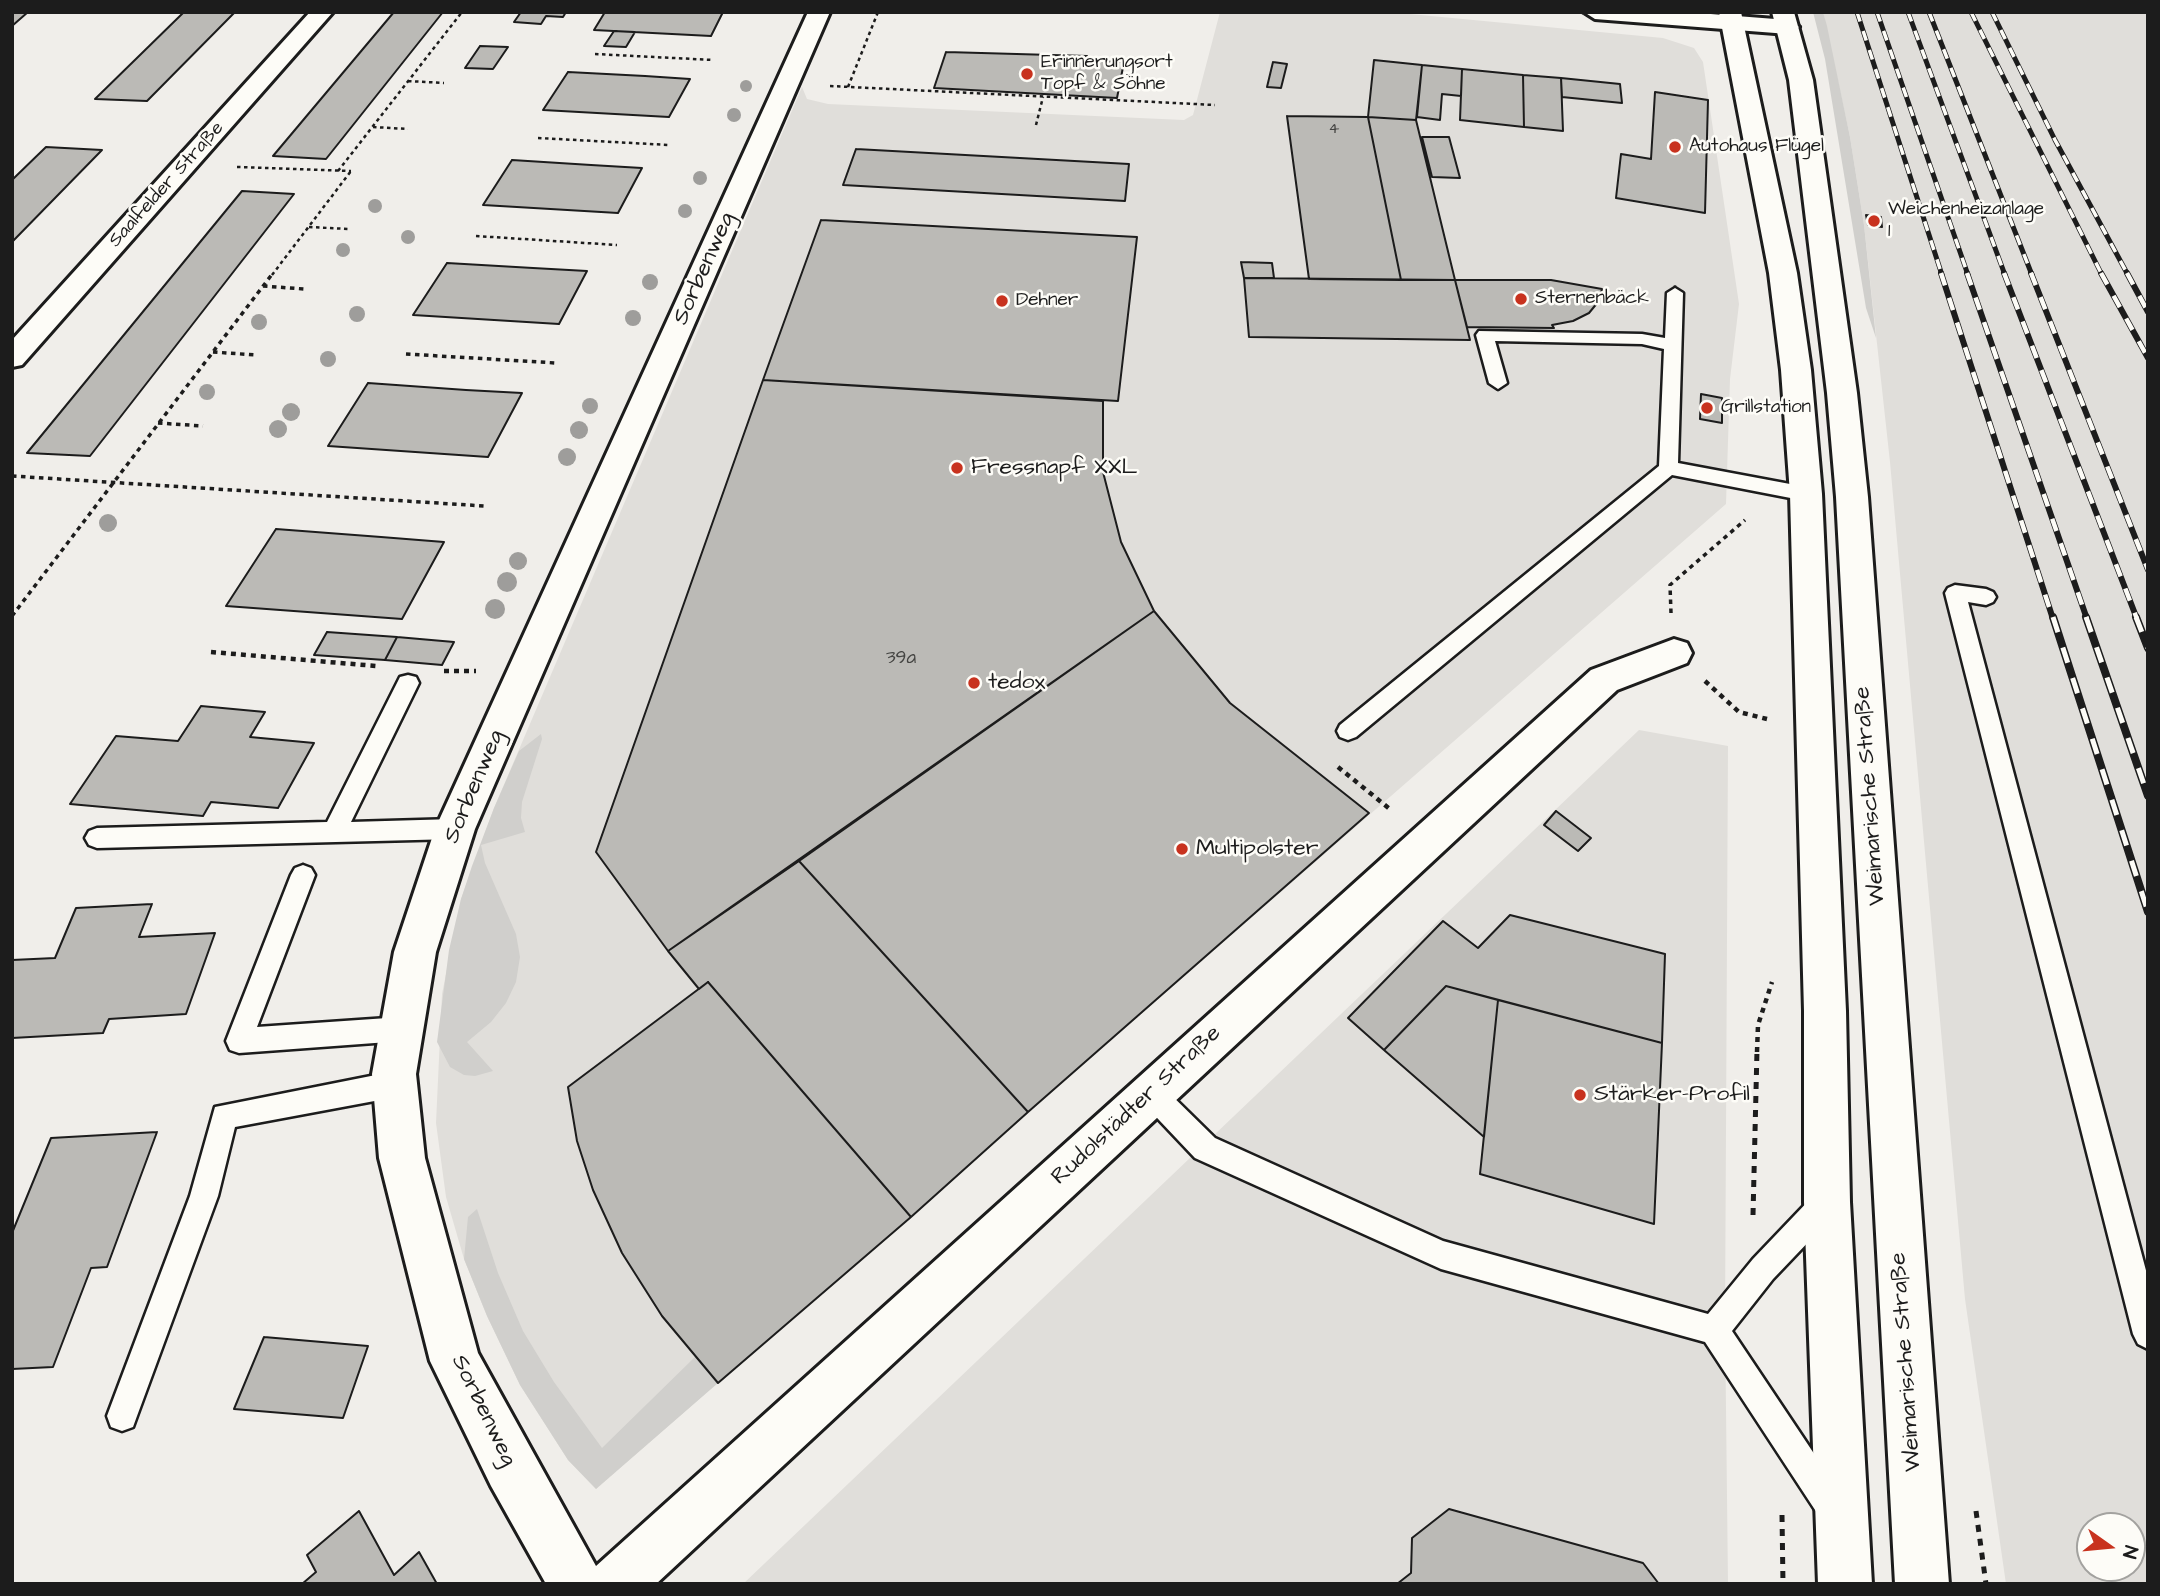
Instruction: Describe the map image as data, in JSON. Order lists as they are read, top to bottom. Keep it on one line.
{"streets":{"street":["Saalfelder Straße","Sorbenweg","Weimarische Straße","Rudolstädter Straße"]},"places":["Erinnerungsort Topf & Söhne","Autohaus Flügel","Weichenheizanlage 1","Sternenbäck","Dehner","Grillstation","Fressnapf XXL","tedox","Multipolster","Stärker-Profil"],"house_numbers":["4","39a"],"north":"right"}
